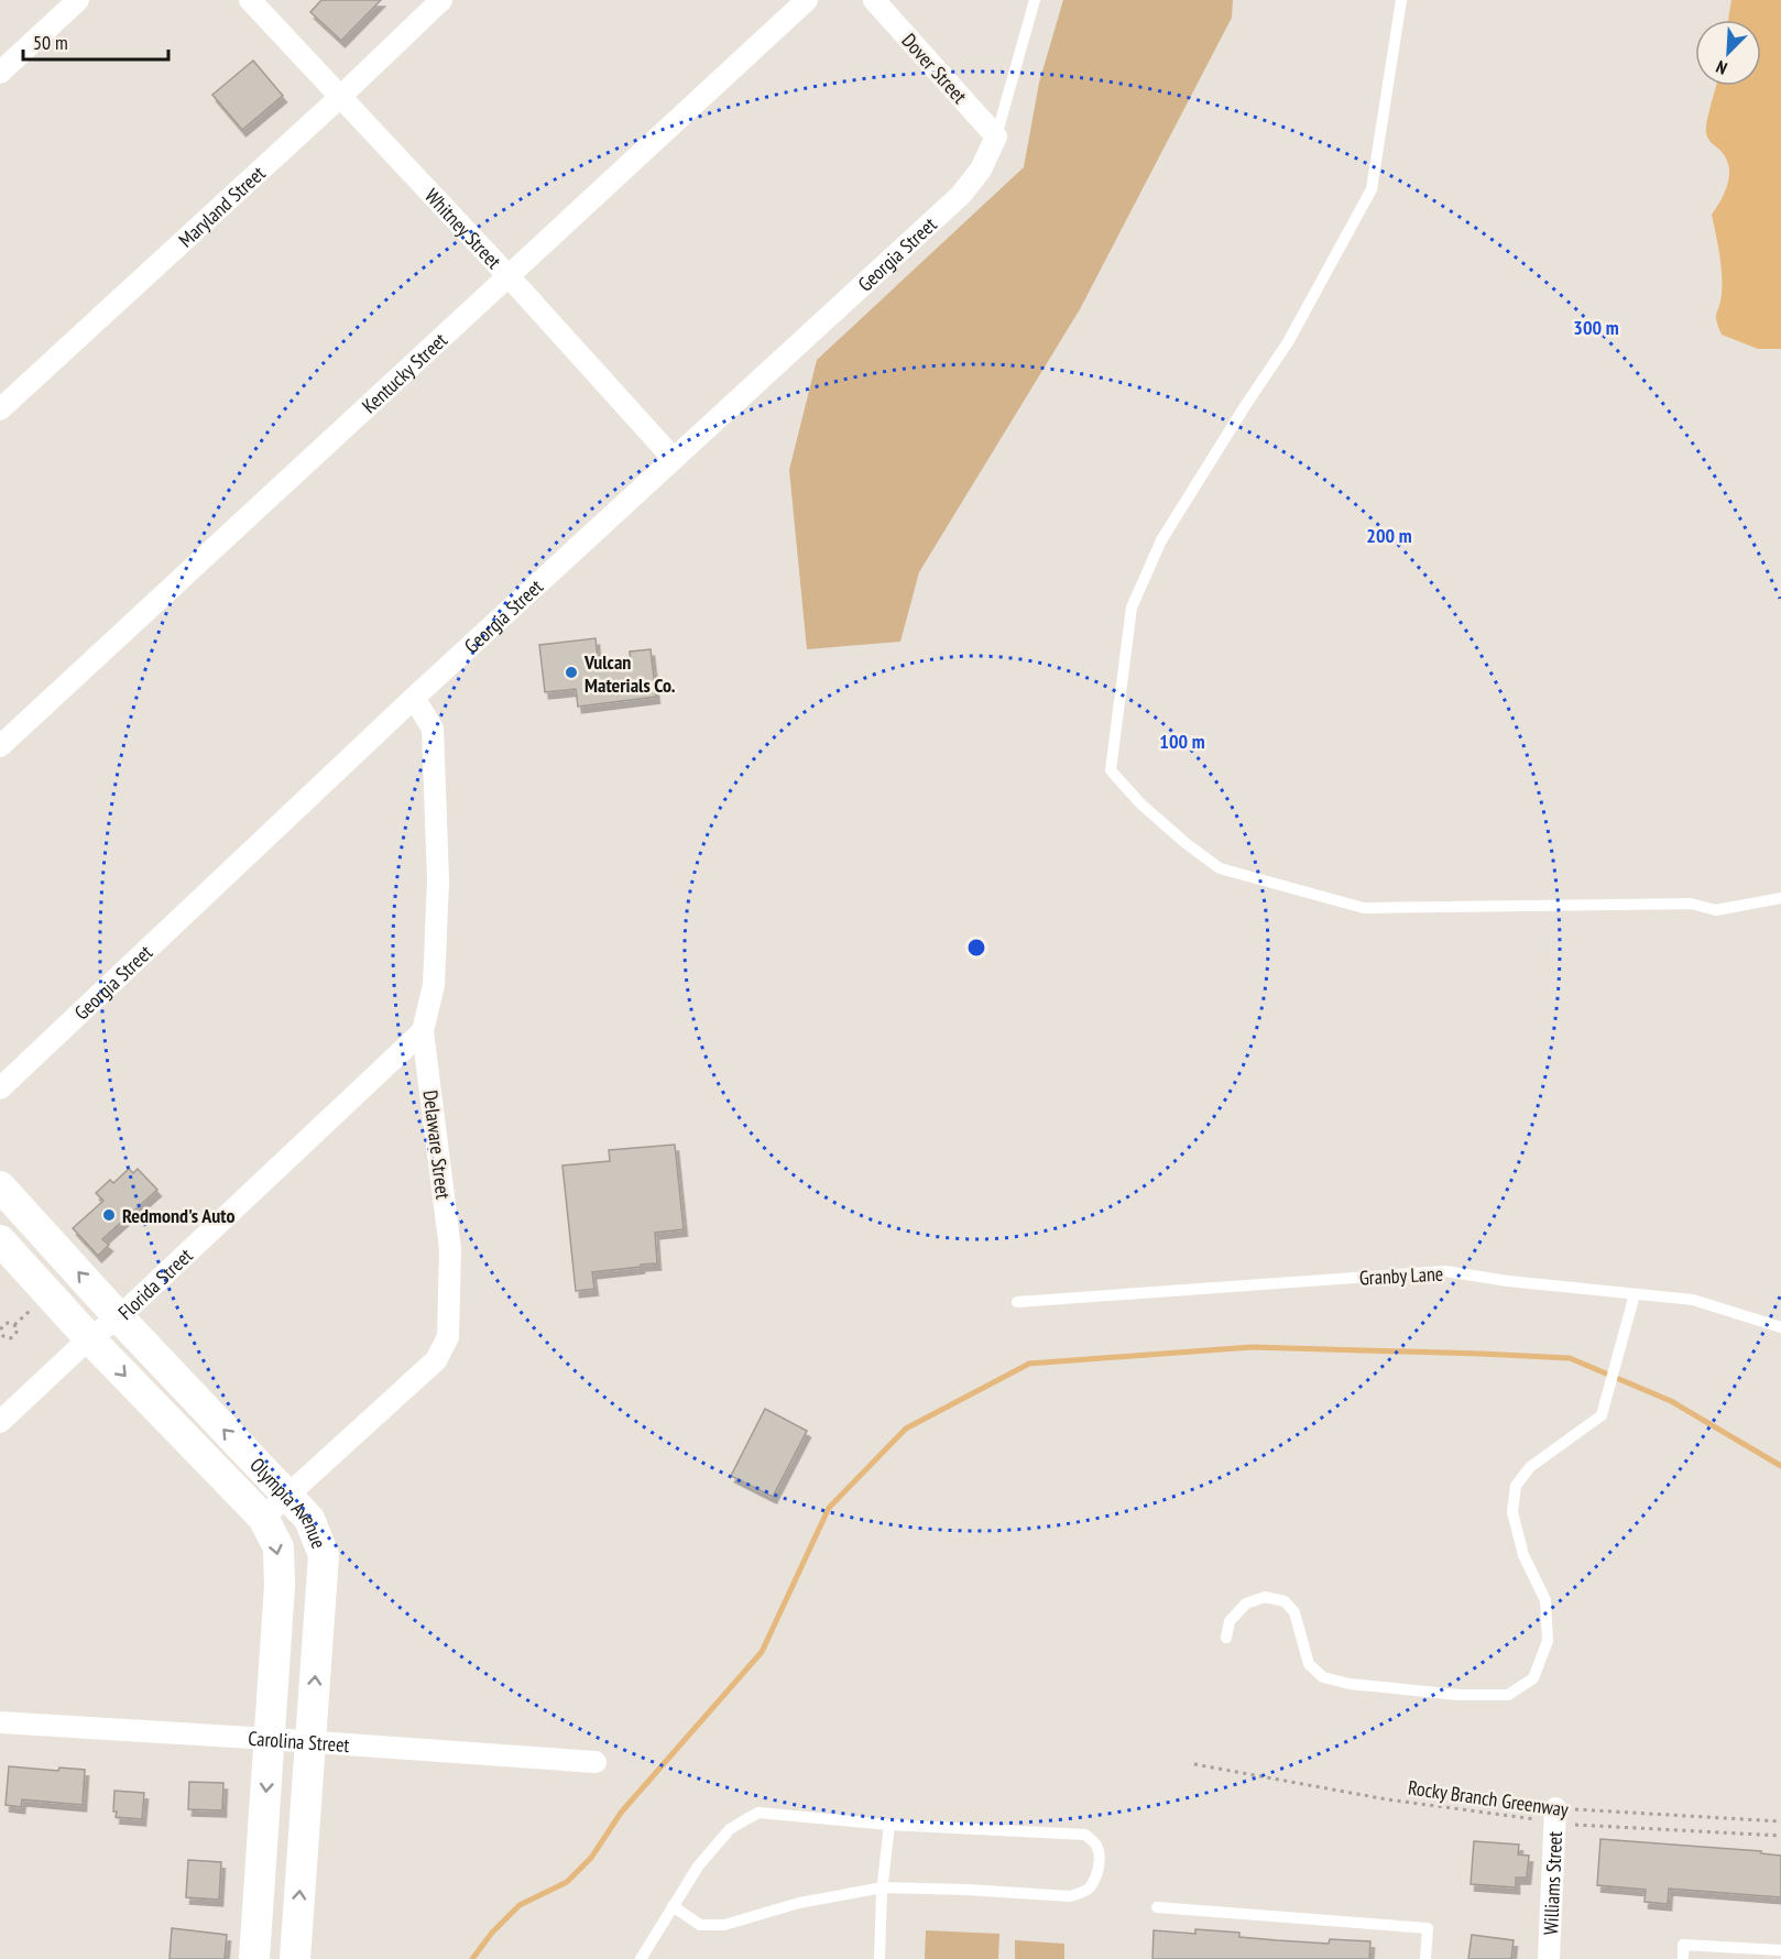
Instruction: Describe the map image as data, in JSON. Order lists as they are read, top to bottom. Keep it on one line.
{"streets":{"main road":["Olympia Avenue"],"street":["Dover Street","Maryland Street","Whitney Street","Georgia Street","Kentucky Street","Delaware Street","Florida Street","Carolina Street","Williams Street"],"lane":["Granby Lane"],"path":["Rocky Branch Greenway"]},"crossings":[["Dover Street","Georgia Street"],["Maryland Street","Whitney Street"],["Whitney Street","Georgia Street"],["Whitney Street","Kentucky Street"],["Georgia Street","Delaware Street"],["Delaware Street","Florida Street"],["Delaware Street","Olympia Avenue"],["Florida Street","Olympia Avenue"],["Olympia Avenue","Carolina Street"],["Rocky Branch Greenway","Williams Street"]],"places":["Vulcan Materials Co.","Redmond's Auto"],"scale_bar":"50 m","north":"bottom left","rings":["300 m","200 m","100 m"]}
